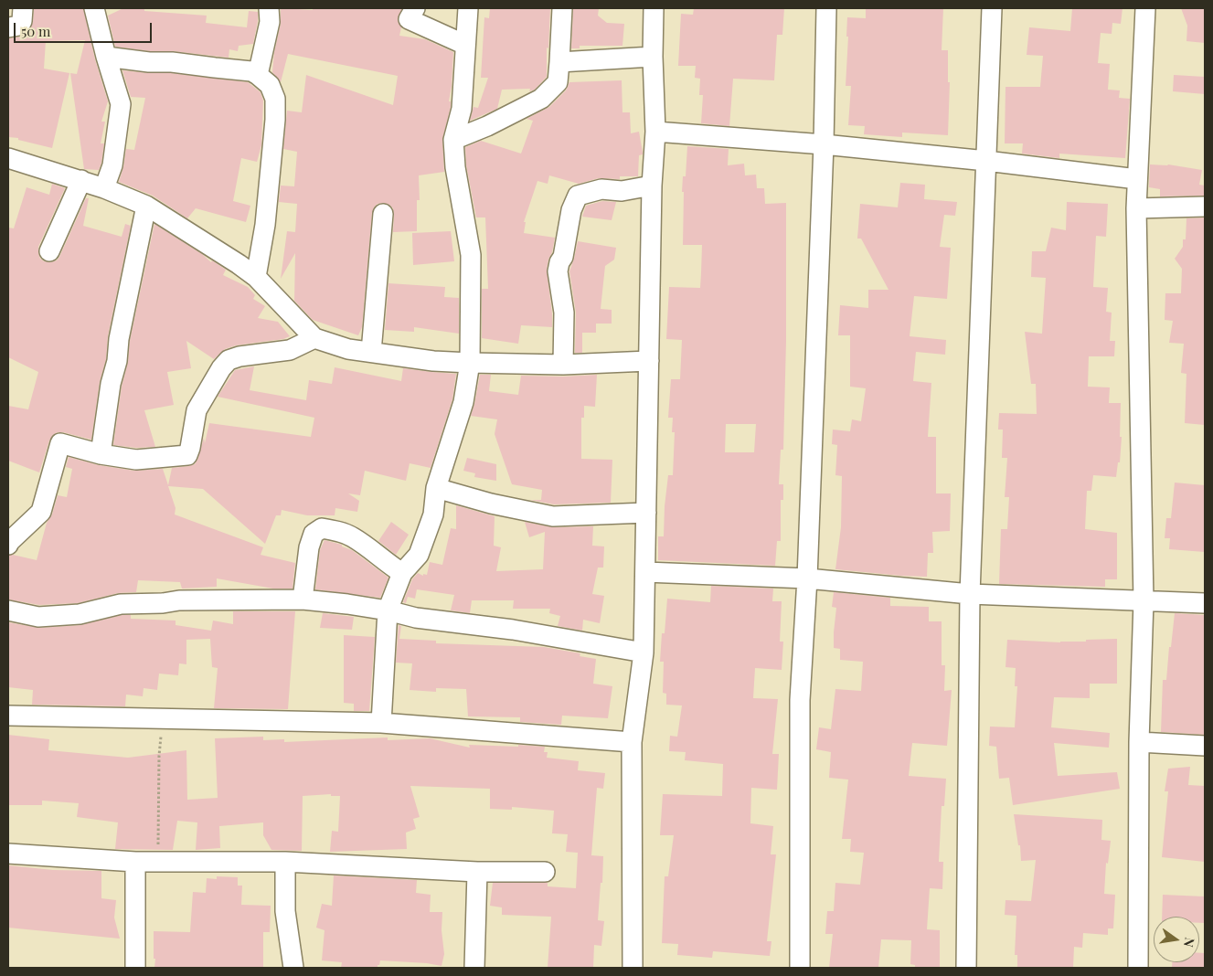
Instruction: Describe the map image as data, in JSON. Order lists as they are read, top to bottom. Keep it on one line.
{"scale_bar":"50 m","north":"right"}
